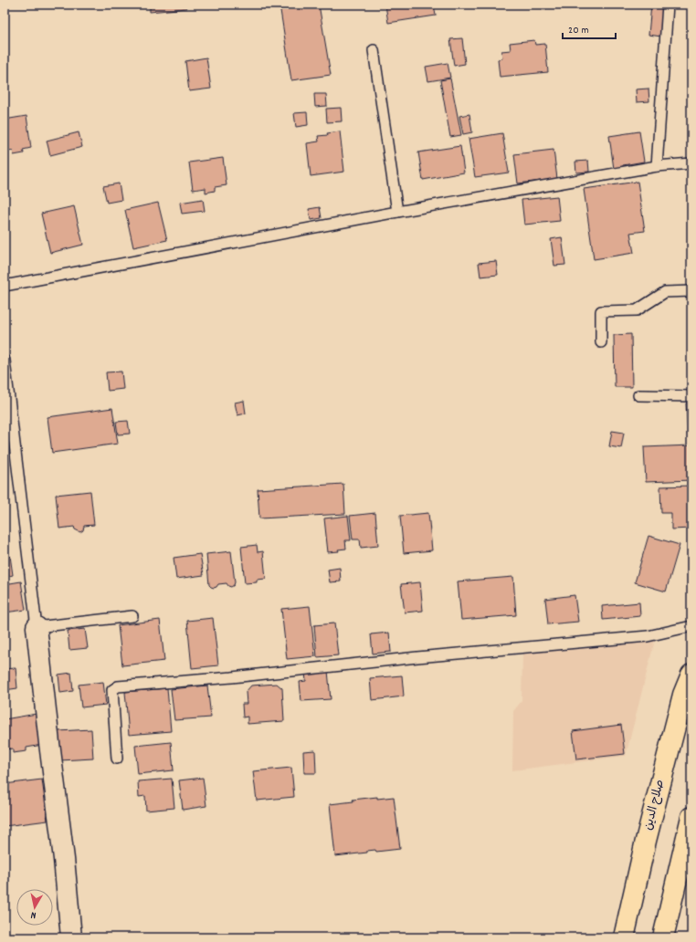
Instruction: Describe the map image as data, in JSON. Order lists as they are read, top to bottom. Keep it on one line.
{"streets":{"highway":["صلاح الدين"]},"scale_bar":"20 m","north":"bottom"}
